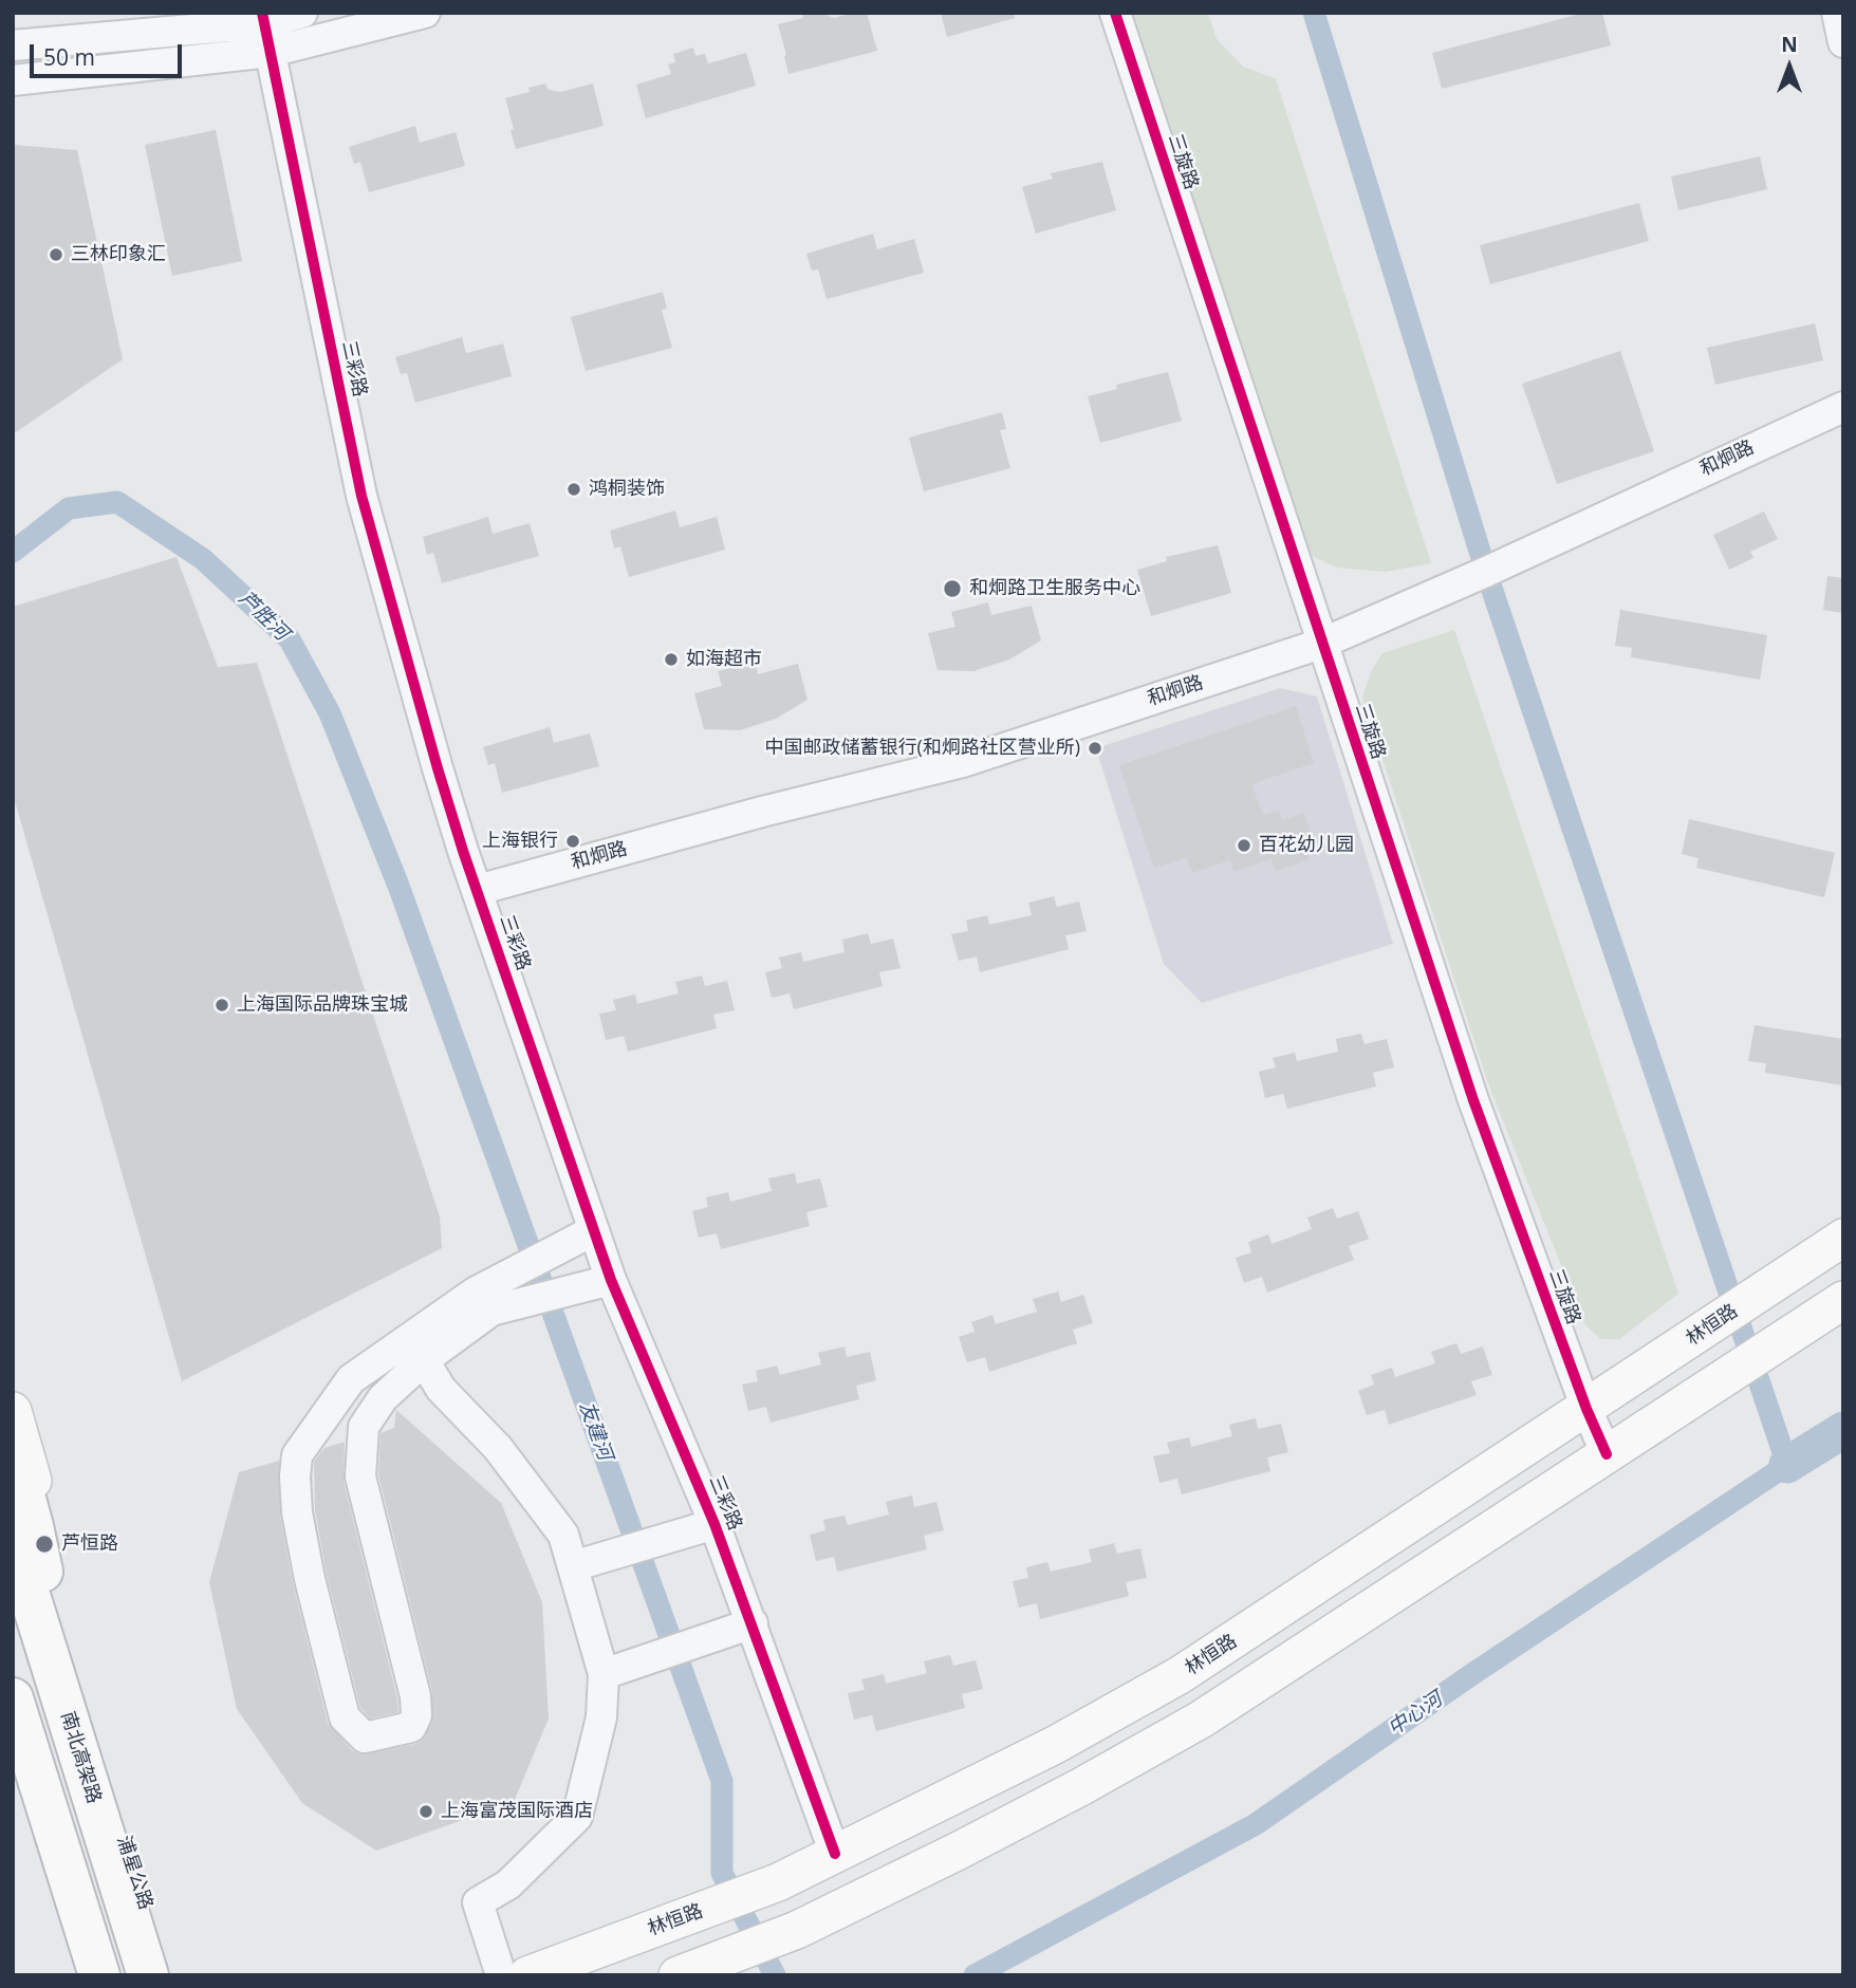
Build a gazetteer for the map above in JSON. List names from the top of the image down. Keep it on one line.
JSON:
{"streets":{"highway":["南北高架路"],"main road":["林恒路","浦星公路"],"street":["三旋路","三彩路","和炯路"]},"crossings":[["三旋路","和炯路"],["三旋路","林恒路"],["三彩路","和炯路"],["三彩路","林恒路"]],"water":["芦胜河","友建河","中心河"],"places":["三林印象汇","鸿桐装饰","和炯路卫生服务中心","如海超市","中国邮政储蓄银行(和炯路社区营业所)","上海银行","百花幼儿园","上海国际品牌珠宝城","芦恒路","上海富茂国际酒店"],"scale_bar":"50 m","north":"top"}
